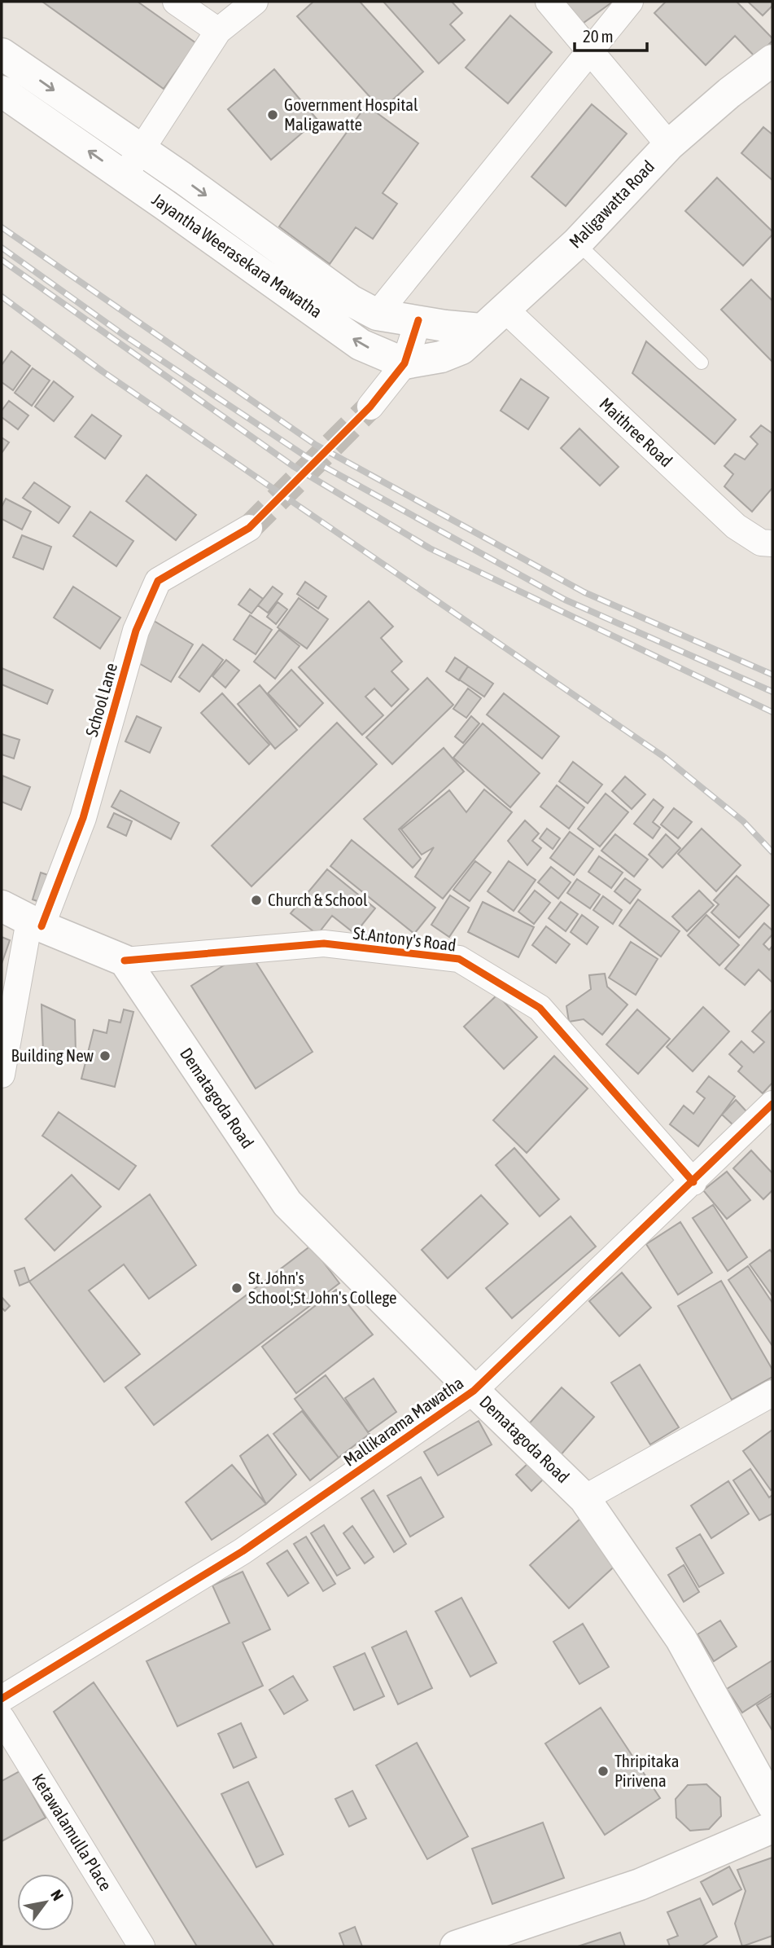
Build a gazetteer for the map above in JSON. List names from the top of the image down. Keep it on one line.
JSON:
{"streets":{"main road":["Maligawatta Road","Jayantha Weerasekara Mawatha","Dematagoda Road"],"street":["Maithree Road","School Lane","St.Antony's Road","Mallikarama Mawatha","Ketawalamulla Place"]},"crossings":[["Maligawatta Road","Maithree Road"],["St.Antony's Road","Dematagoda Road"],["St.Antony's Road","Mallikarama Mawatha"],["Dematagoda Road","Mallikarama Mawatha"]],"places":["Government Hospital Maligawatte","Church & School","Building New","St. John's School;St.John's College","Thripitaka Pirivena"],"scale_bar":"20 m","north":"top right"}
